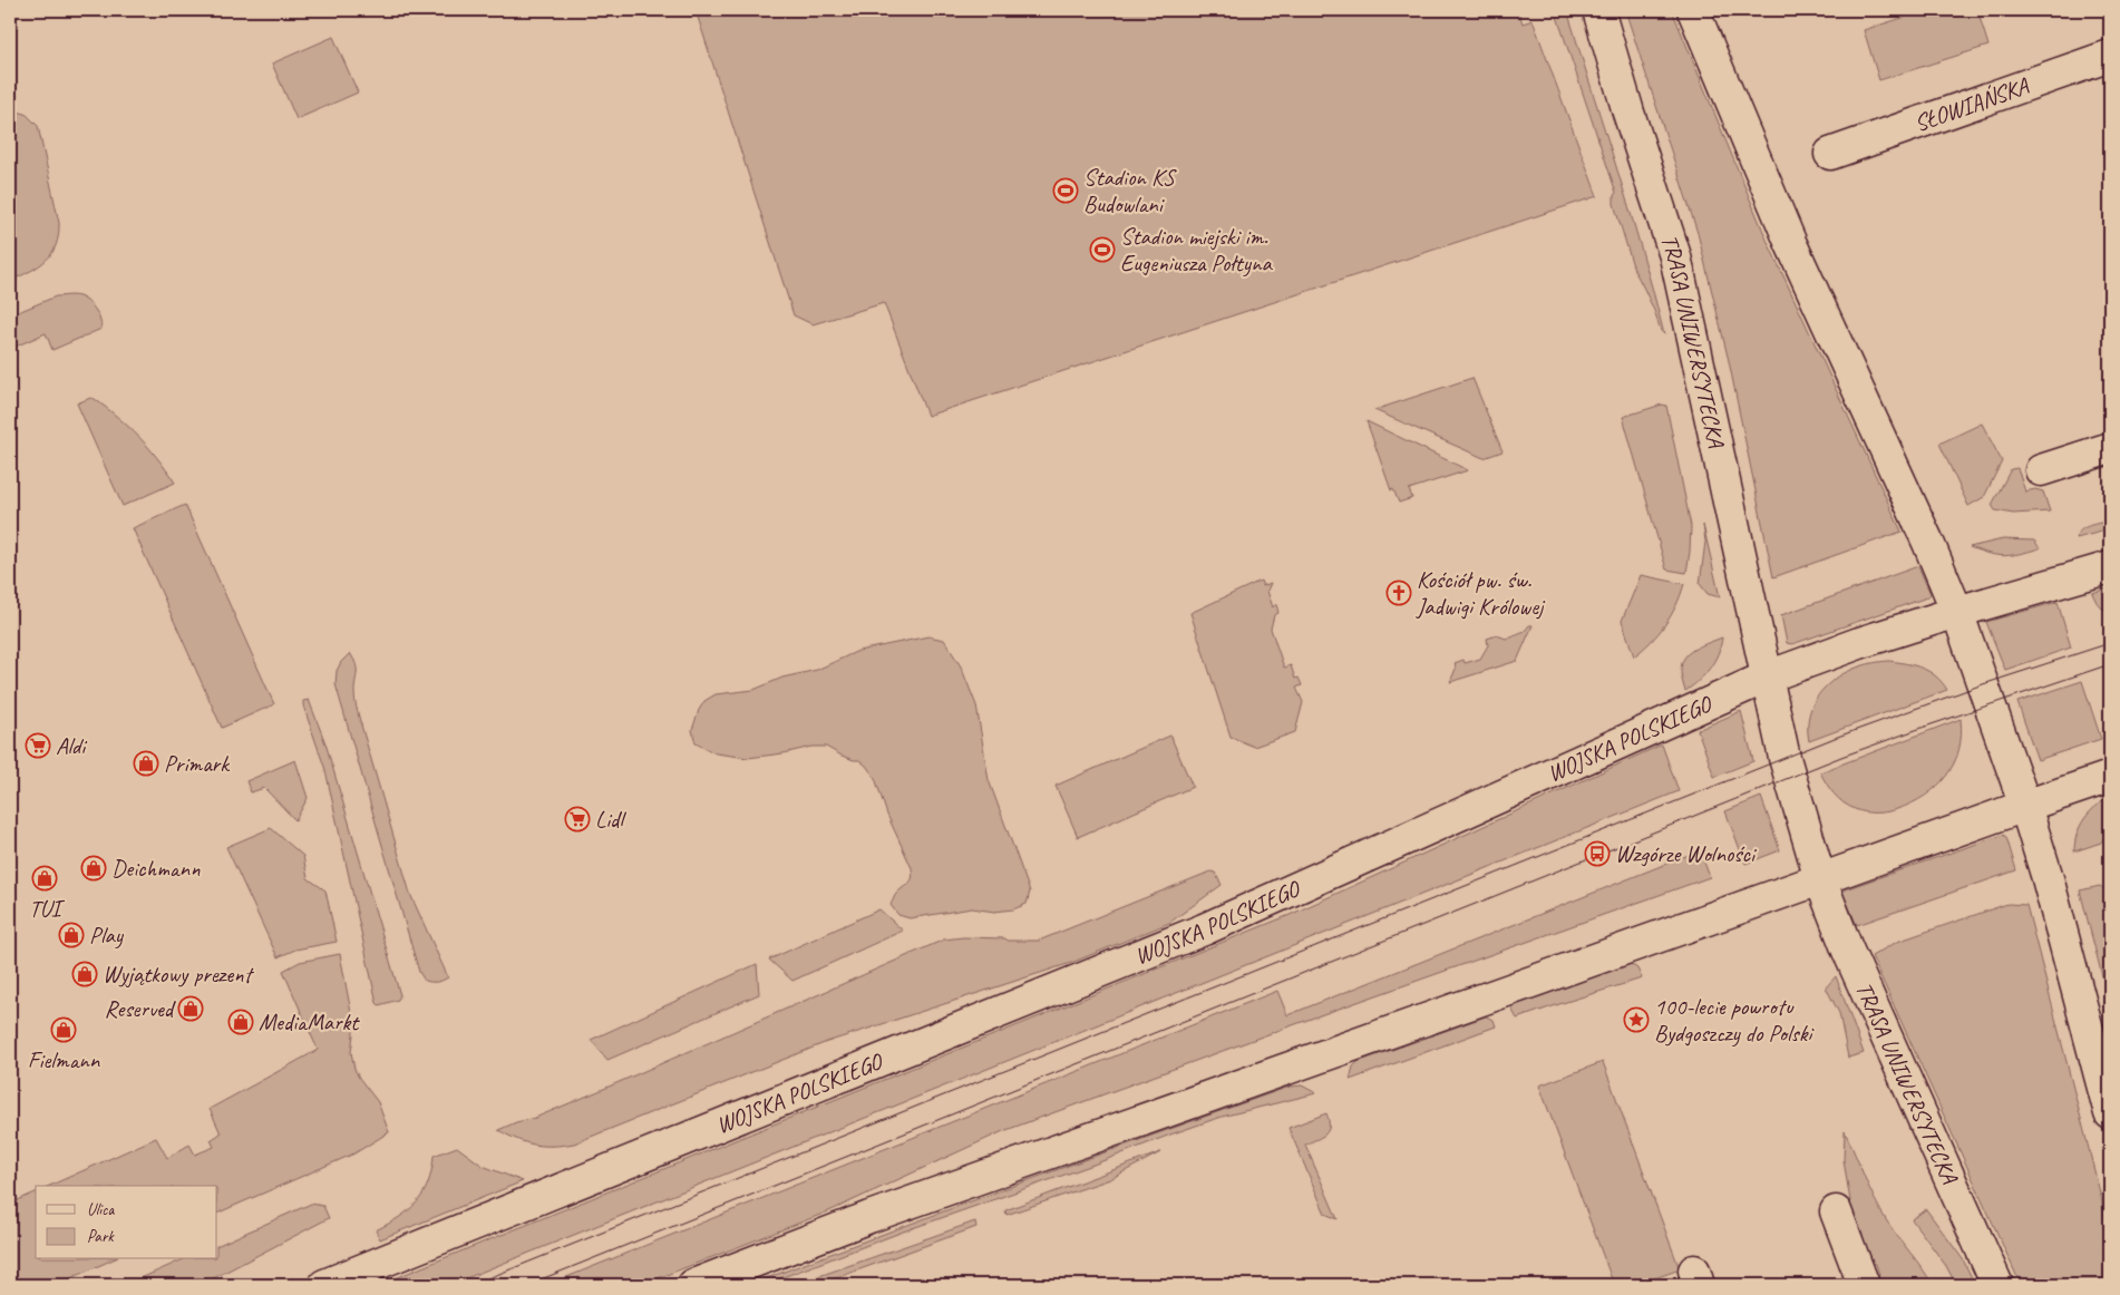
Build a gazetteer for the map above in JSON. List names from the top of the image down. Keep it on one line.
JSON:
{"streets":{"street":["SŁOWIAŃSKA","TRASA UNIWERSYTECKA","WOJSKA POLSKIEGO"]},"crossings":[["TRASA UNIWERSYTECKA","WOJSKA POLSKIEGO"]],"places":{"sports":["Stadion KS Budowlani","Stadion miejski im. Eugeniusza Połtyna"],"church":["Kościół pw. św. Jadwigi Królowej"],"supermarket":["Aldi","Lidl"],"shop":["Primark","Deichmann","TUI","Play","Wyjątkowy prezent","Reserved","MediaMarkt","Fielmann"],"bus stop":["Wzgórze Wolności"],"place":["100-lecie powrotu Bydgoszczy do Polski"]},"legend":["Ulica","Park"]}
